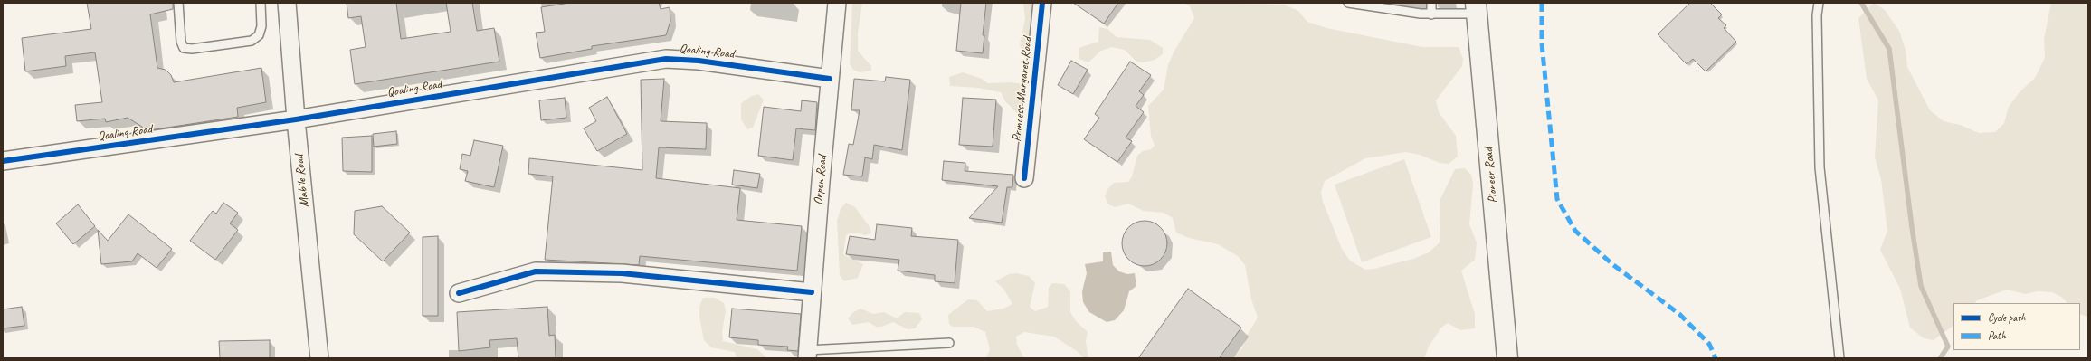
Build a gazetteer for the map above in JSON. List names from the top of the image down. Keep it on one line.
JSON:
{"streets":{"main road":["Pioneer Road"],"street":["Qoaling Road","Princess Margaret Road","Orpen Road","Mabile Road"]},"crossings":[["Qoaling Road","Orpen Road"],["Qoaling Road","Mabile Road"]],"legend":["Cycle path","Path"]}
